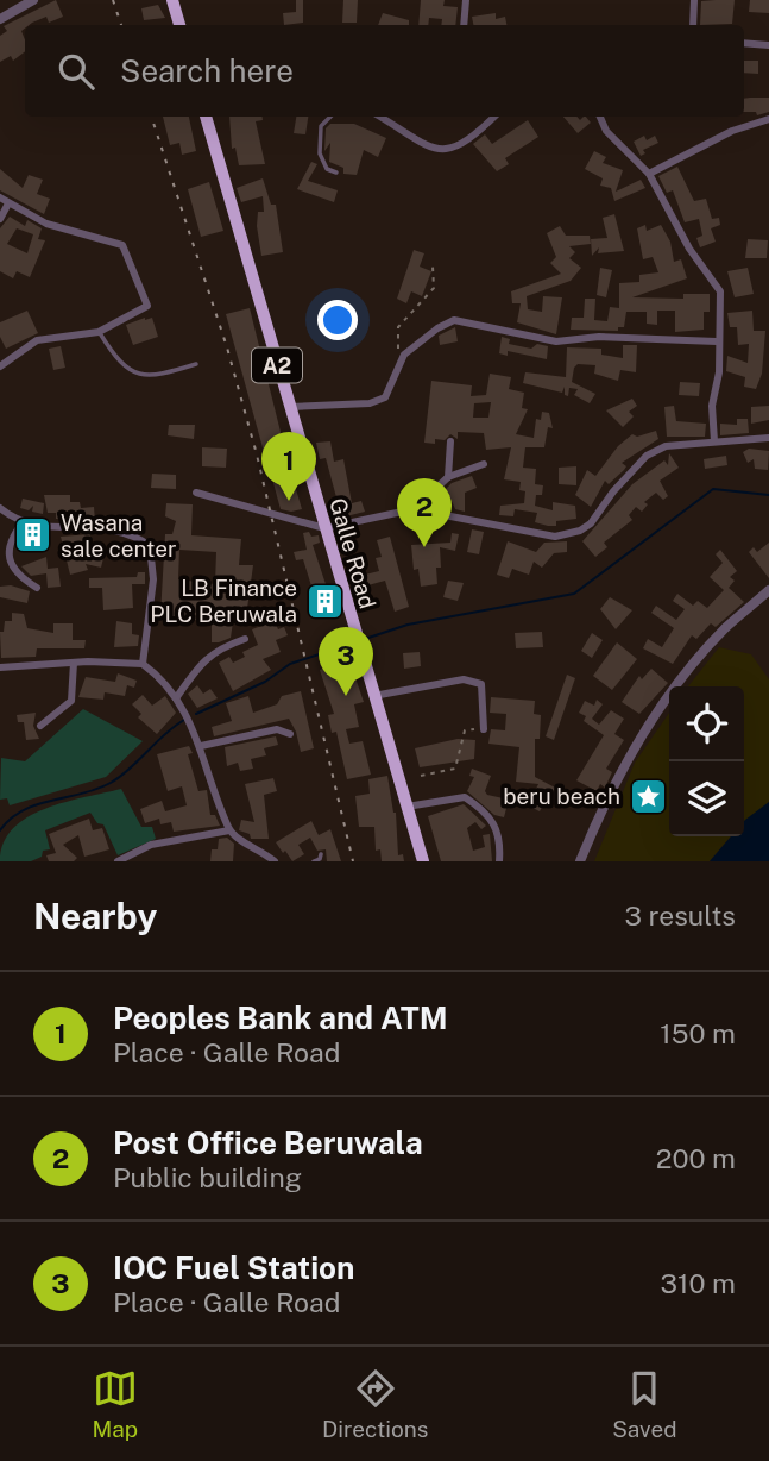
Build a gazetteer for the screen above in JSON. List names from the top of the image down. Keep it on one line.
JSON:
{"streets":{"highway":["A2","Galle Road"]},"places":{"building":["Wasana sale center","LB Finance PLC Beruwala"],"place":["beru beach"]},"page":{"search":"Search here","pins":["1","2","3"],"heading":["Nearby","3 results"],"list":[{"mark":"1","name":"Peoples Bank and ATM","note":"Place · Galle Road","value":"150 m"},{"mark":"2","name":"Post Office Beruwala","note":"Public building","value":"200 m"},{"mark":"3","name":"IOC Fuel Station","note":"Place · Galle Road","value":"310 m"}],"nav":["Map","Directions","Saved"]}}
